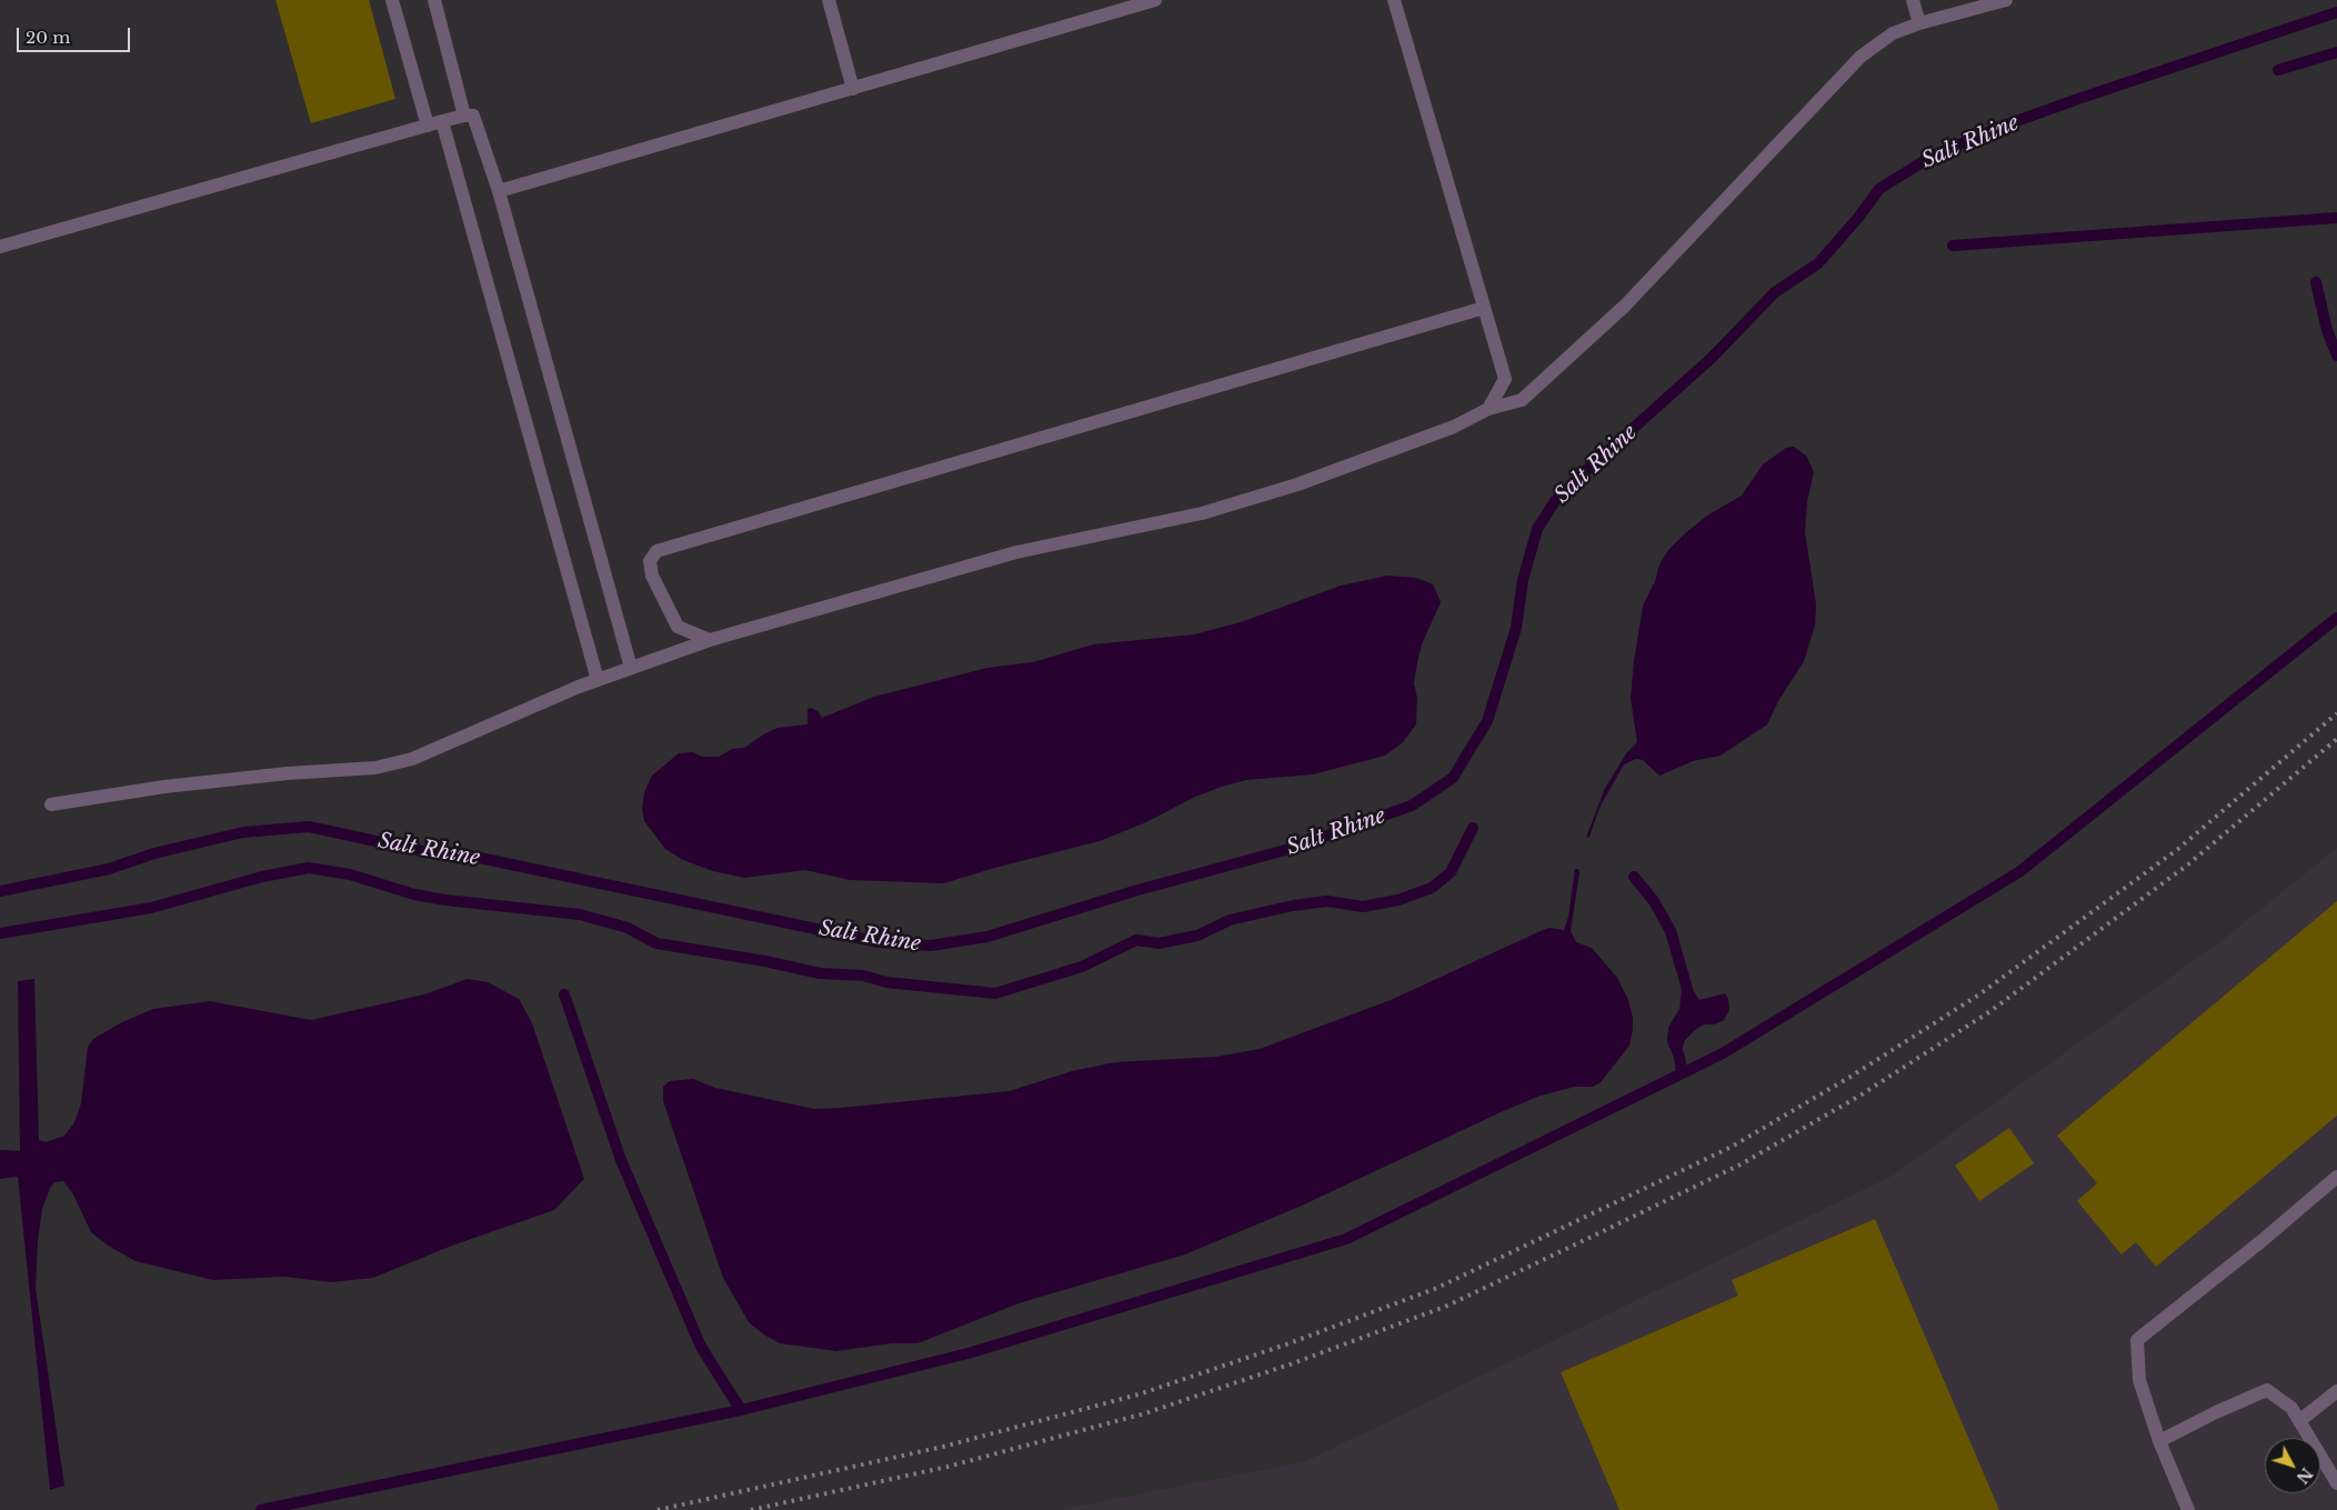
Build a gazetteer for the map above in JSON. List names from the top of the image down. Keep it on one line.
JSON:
{"water":["Salt Rhine"],"scale_bar":"20 m","north":"bottom right"}
